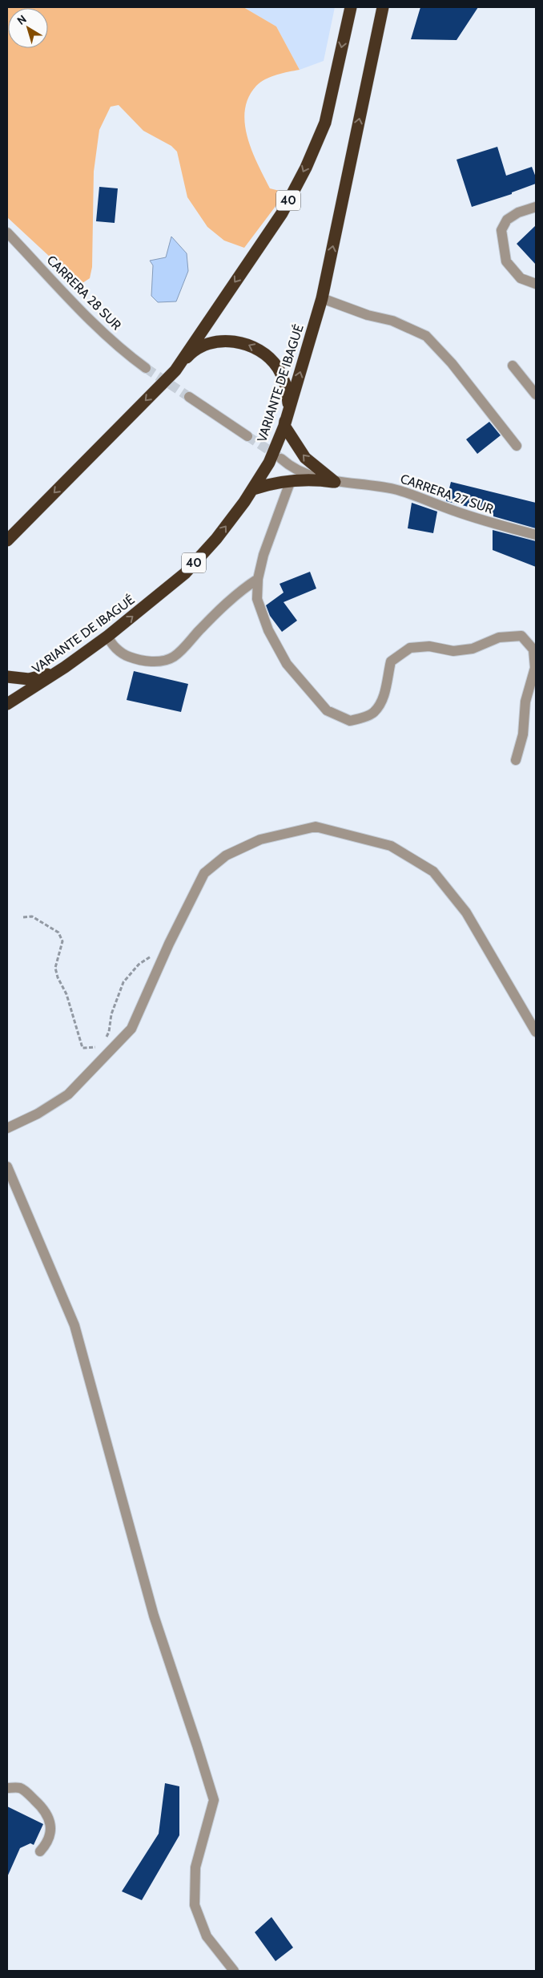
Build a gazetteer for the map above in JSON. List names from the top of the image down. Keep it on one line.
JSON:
{"streets":{"highway":["40","VARIANTE DE IBAGUÉ"],"street":["CARRERA 28 SUR","CARRERA 27 SUR"]},"north":"top left"}
